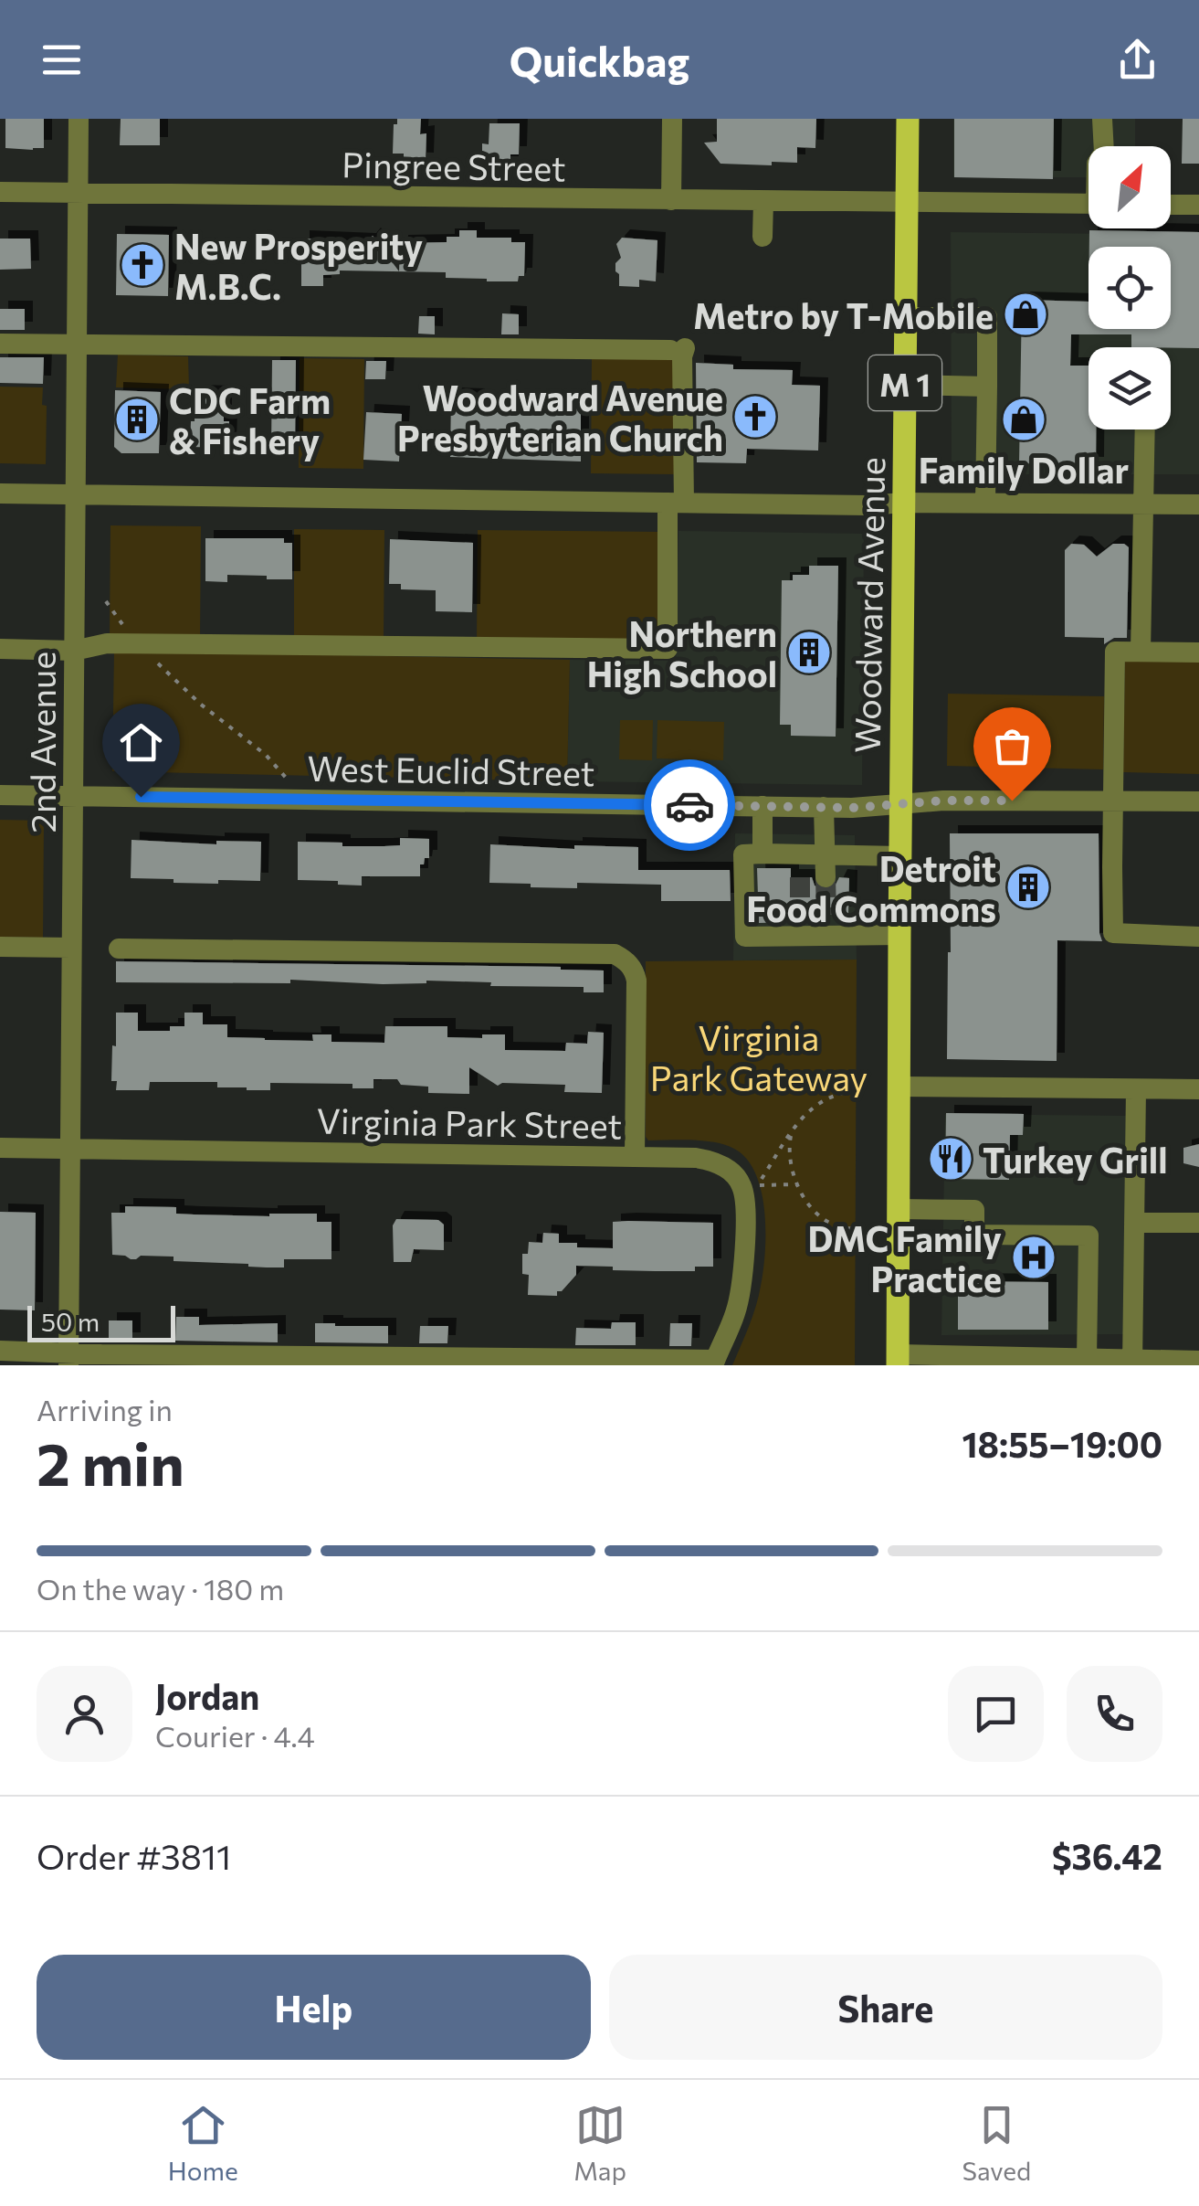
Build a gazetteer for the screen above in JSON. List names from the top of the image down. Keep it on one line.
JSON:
{"streets":{"main road":["M 1","Woodward Avenue"],"street":["Pingree Street","2nd Avenue","West Euclid Street","Virginia Park Street"]},"crossings":[["Pingree Street","Woodward Avenue"],["Pingree Street","2nd Avenue"],["Woodward Avenue","West Euclid Street"],["2nd Avenue","West Euclid Street"],["2nd Avenue","Virginia Park Street"]],"parks":["Virginia Park Gateway"],"places":{"church":["New Prosperity M.B.C.","Woodward Avenue Presbyterian Church"],"shop":["Metro by T-Mobile","Family Dollar"],"building":["CDC Farm & Fishery","Northern High School","Detroit Food Commons"],"restaurant":["Turkey Grill"],"hospital":["DMC Family Practice"]},"scale_bar":"50 m","north":"top right","page":{"header":"Quickbag","scale":"50 m","heading":["2 min","Arriving in","18:55–19:00"],"panel":["Jordan","Courier · 4.4","Order #3811","$36.42"],"bar":"On the way · 180 m","buttons":["Help","Share"],"tabs":["Home","Map","Saved"]}}
